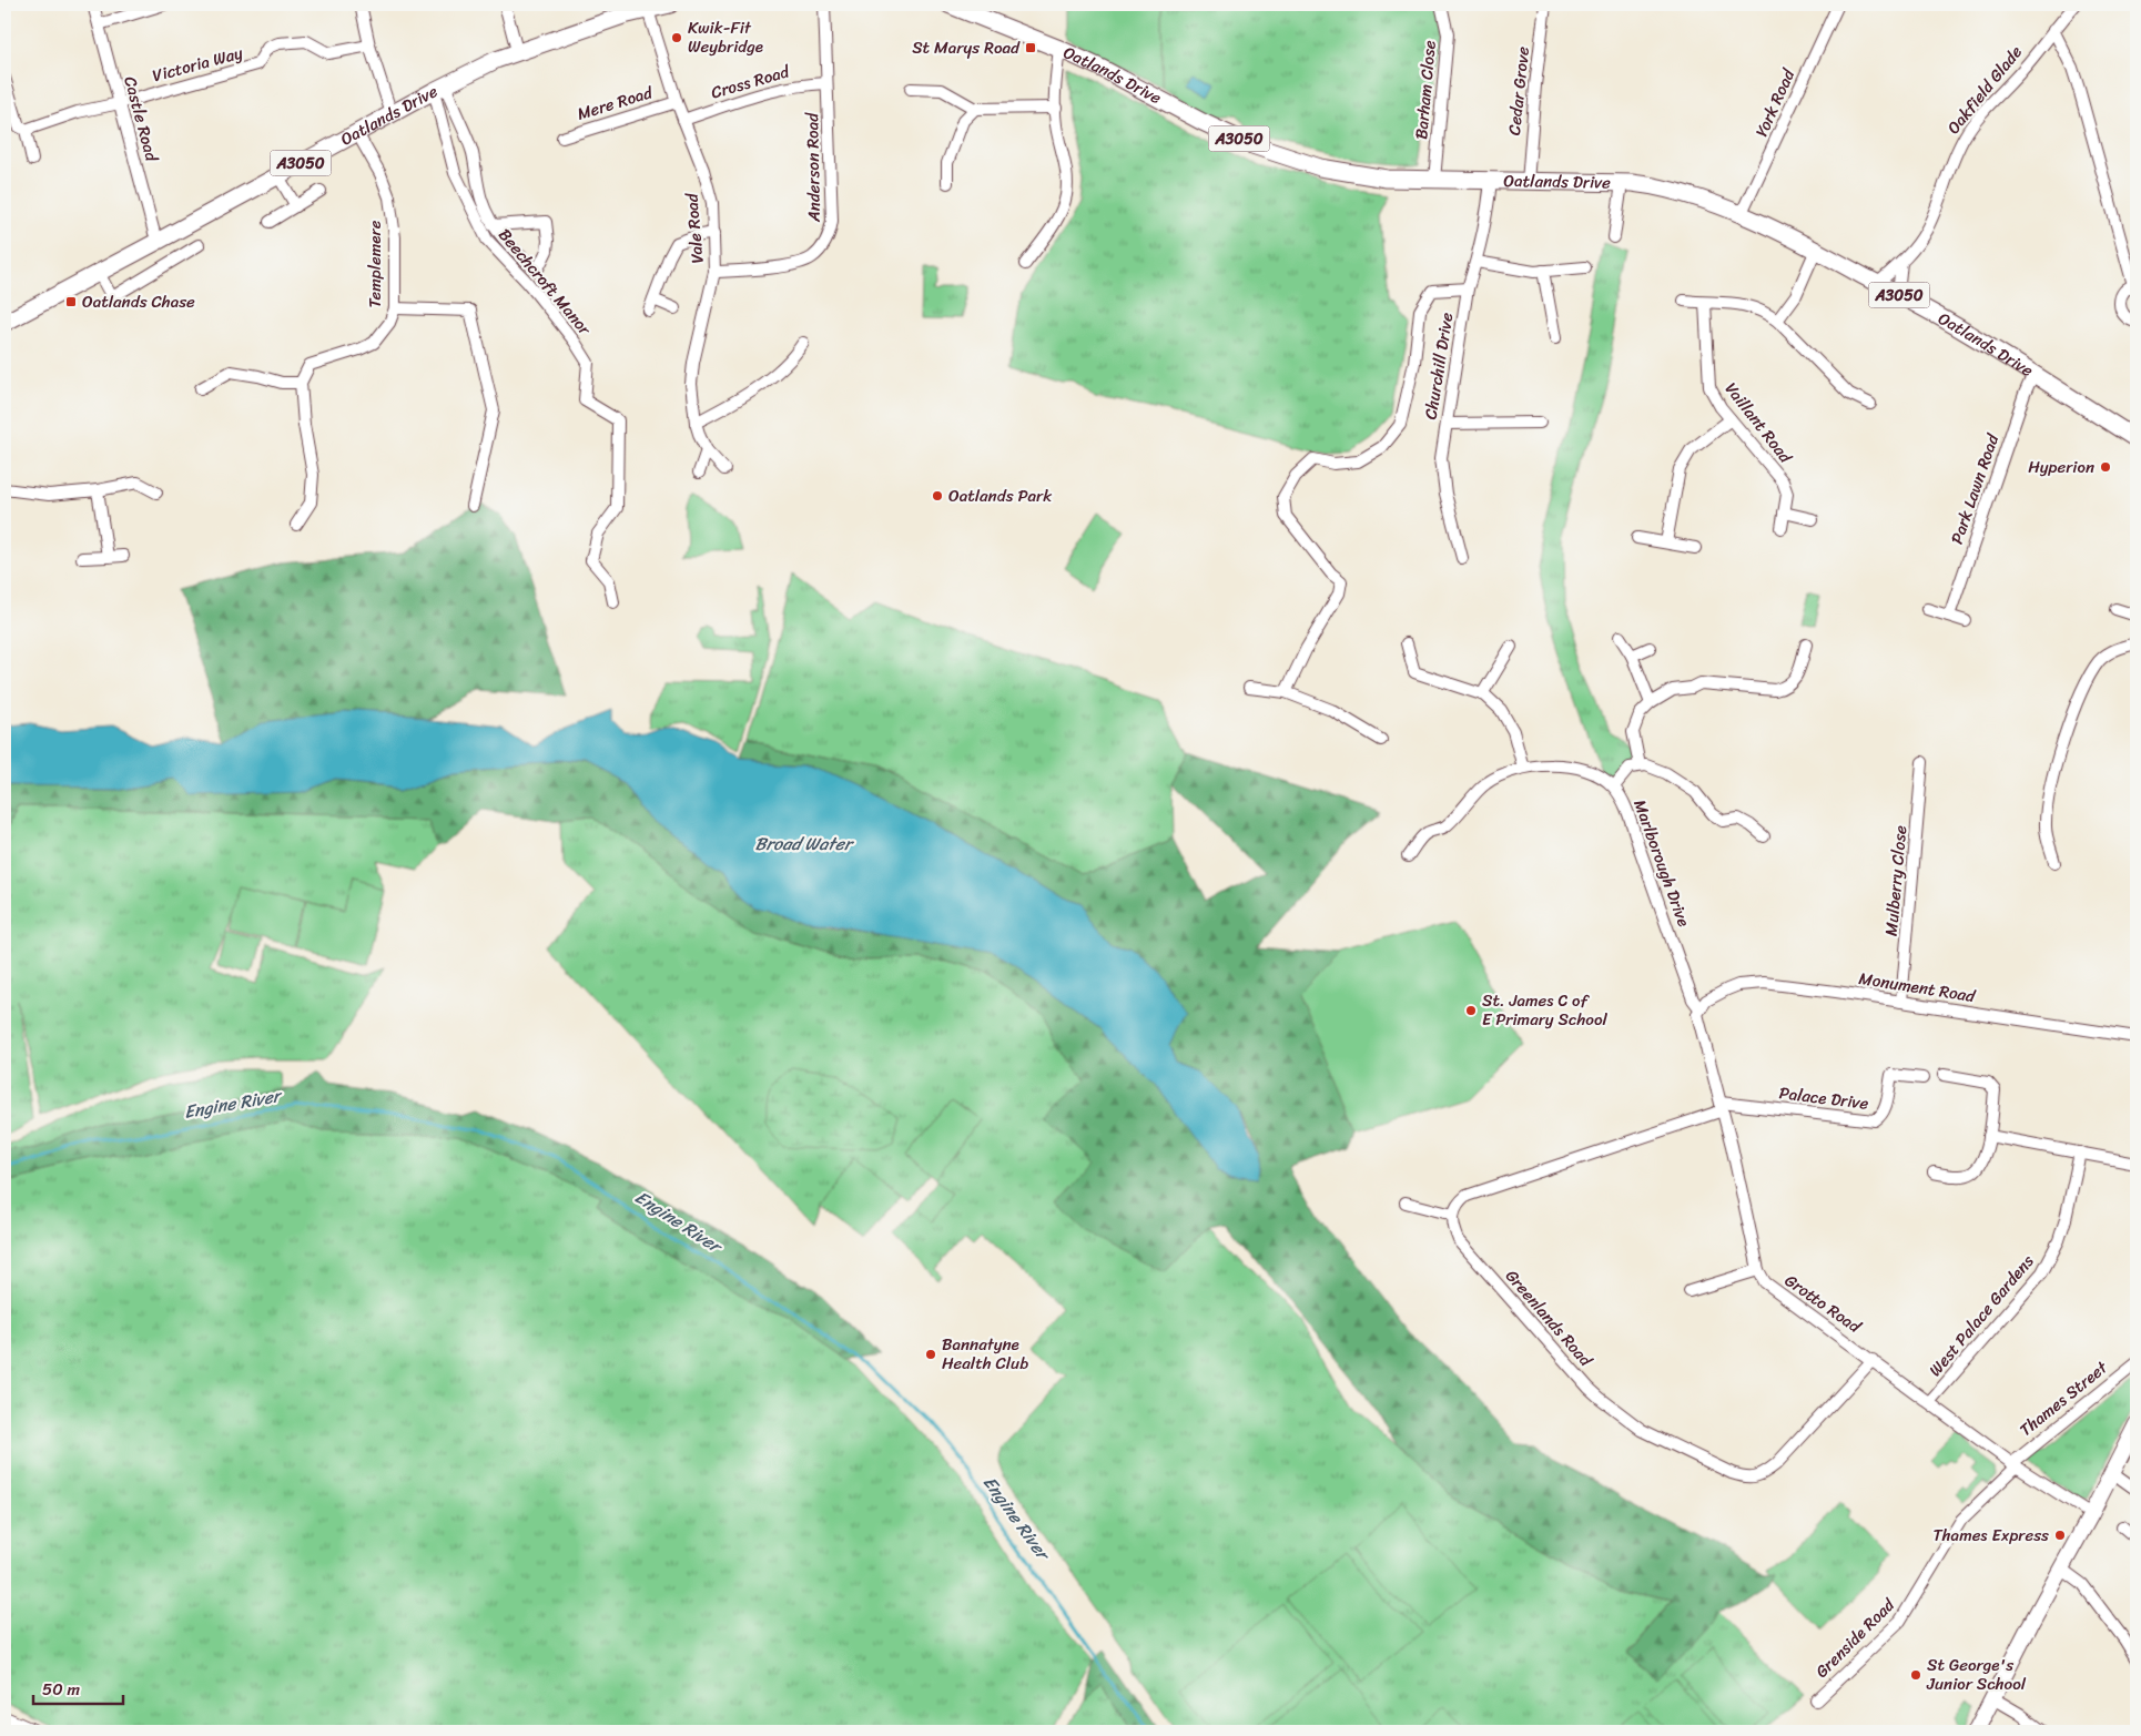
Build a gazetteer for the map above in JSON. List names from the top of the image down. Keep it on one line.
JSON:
{"streets":{"main road":["Oatlands Drive","A3050"],"street":["Victoria Way","Cross Road","Barham Close","Oakfield Glade","Cedar Grove","Mere Road","York Road","Castle Road","Anderson Road","Vale Road","Templemere","Beechcroft Manor","Churchill Drive","Vaillant Road","Park Lawn Road","Marlborough Drive","Mulberry Close","Monument Road","Palace Drive","Grotto Road","West Palace Gardens","Greenlands Road","Thames Street","Grenside Road"]},"crossings":[["Victoria Way","Castle Road"],["Oatlands Drive","Barham Close"],["Oatlands Drive","Oakfield Glade"],["Oatlands Drive","Cedar Grove"],["Oatlands Drive","York Road"],["Oatlands Drive","Castle Road"],["Oatlands Drive","Vale Road"],["Oatlands Drive","Templemere"],["Oatlands Drive","Beechcroft Manor"],["Oatlands Drive","Churchill Drive"],["Oatlands Drive","Park Lawn Road"],["Cross Road","Anderson Road"],["Cross Road","Vale Road"],["Mere Road","Vale Road"],["Anderson Road","Vale Road"],["Marlborough Drive","Monument Road"],["Marlborough Drive","Grotto Road"],["Mulberry Close","Monument Road"],["Monument Road","Grotto Road"],["Palace Drive","Grotto Road"],["Grotto Road","West Palace Gardens"],["Grotto Road","Greenlands Road"],["Grotto Road","Thames Street"],["Grotto Road","Grenside Road"],["Thames Street","Grenside Road"]],"water":["Broad Water","Engine River"],"places":{"other":["Kwik-Fit Weybridge","Hyperion","Oatlands Park","St. James C of E Primary School","Bannatyne Health Club","Thames Express","St George's Junior School"],"transit":["St Marys Road","Oatlands Chase"]},"scale_bar":"50 m"}
